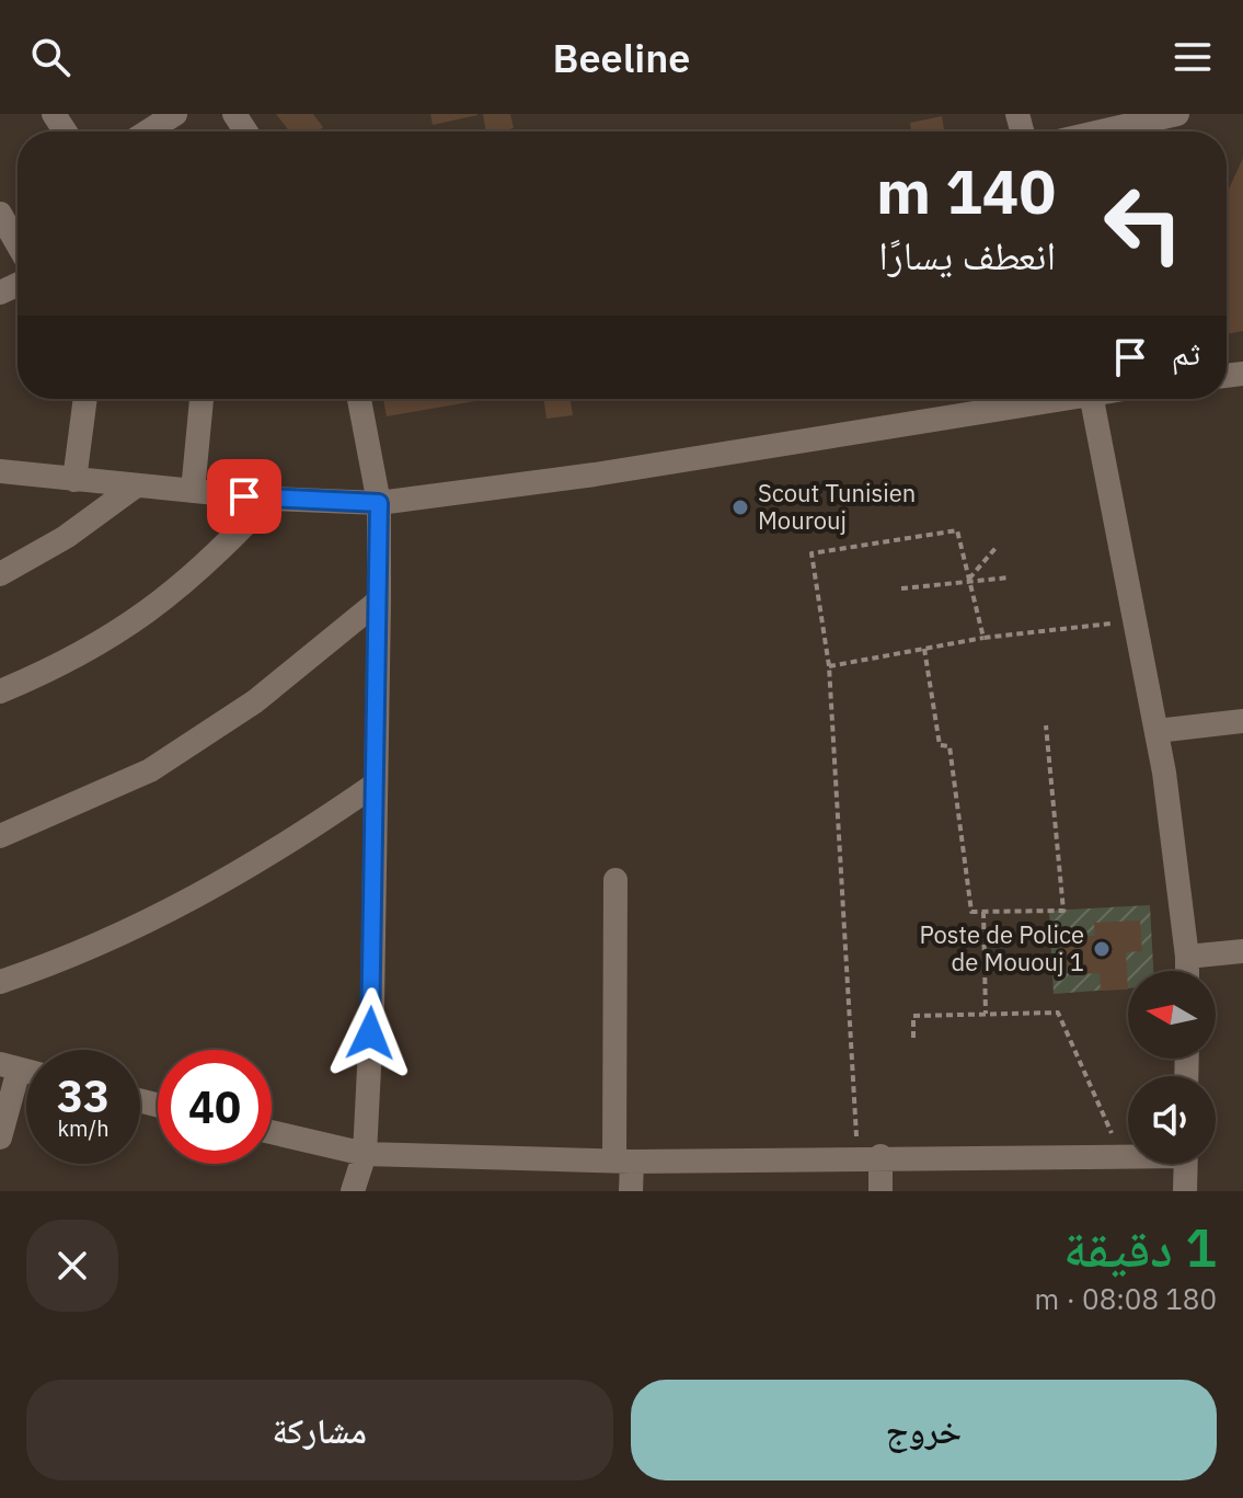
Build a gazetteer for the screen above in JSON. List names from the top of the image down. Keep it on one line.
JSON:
{"places":["Scout Tunisien Mourouj","Poste de Police de Mououj 1"],"north":"left","page":{"header":"Beeline","turn":["140 m","انعطف يسارًا"],"then":"ثم","speed":"33 km/h","limit":"40","heading":["1 دقيقة","180 m · 08:08"],"buttons":["خروج","مشاركة"]}}
